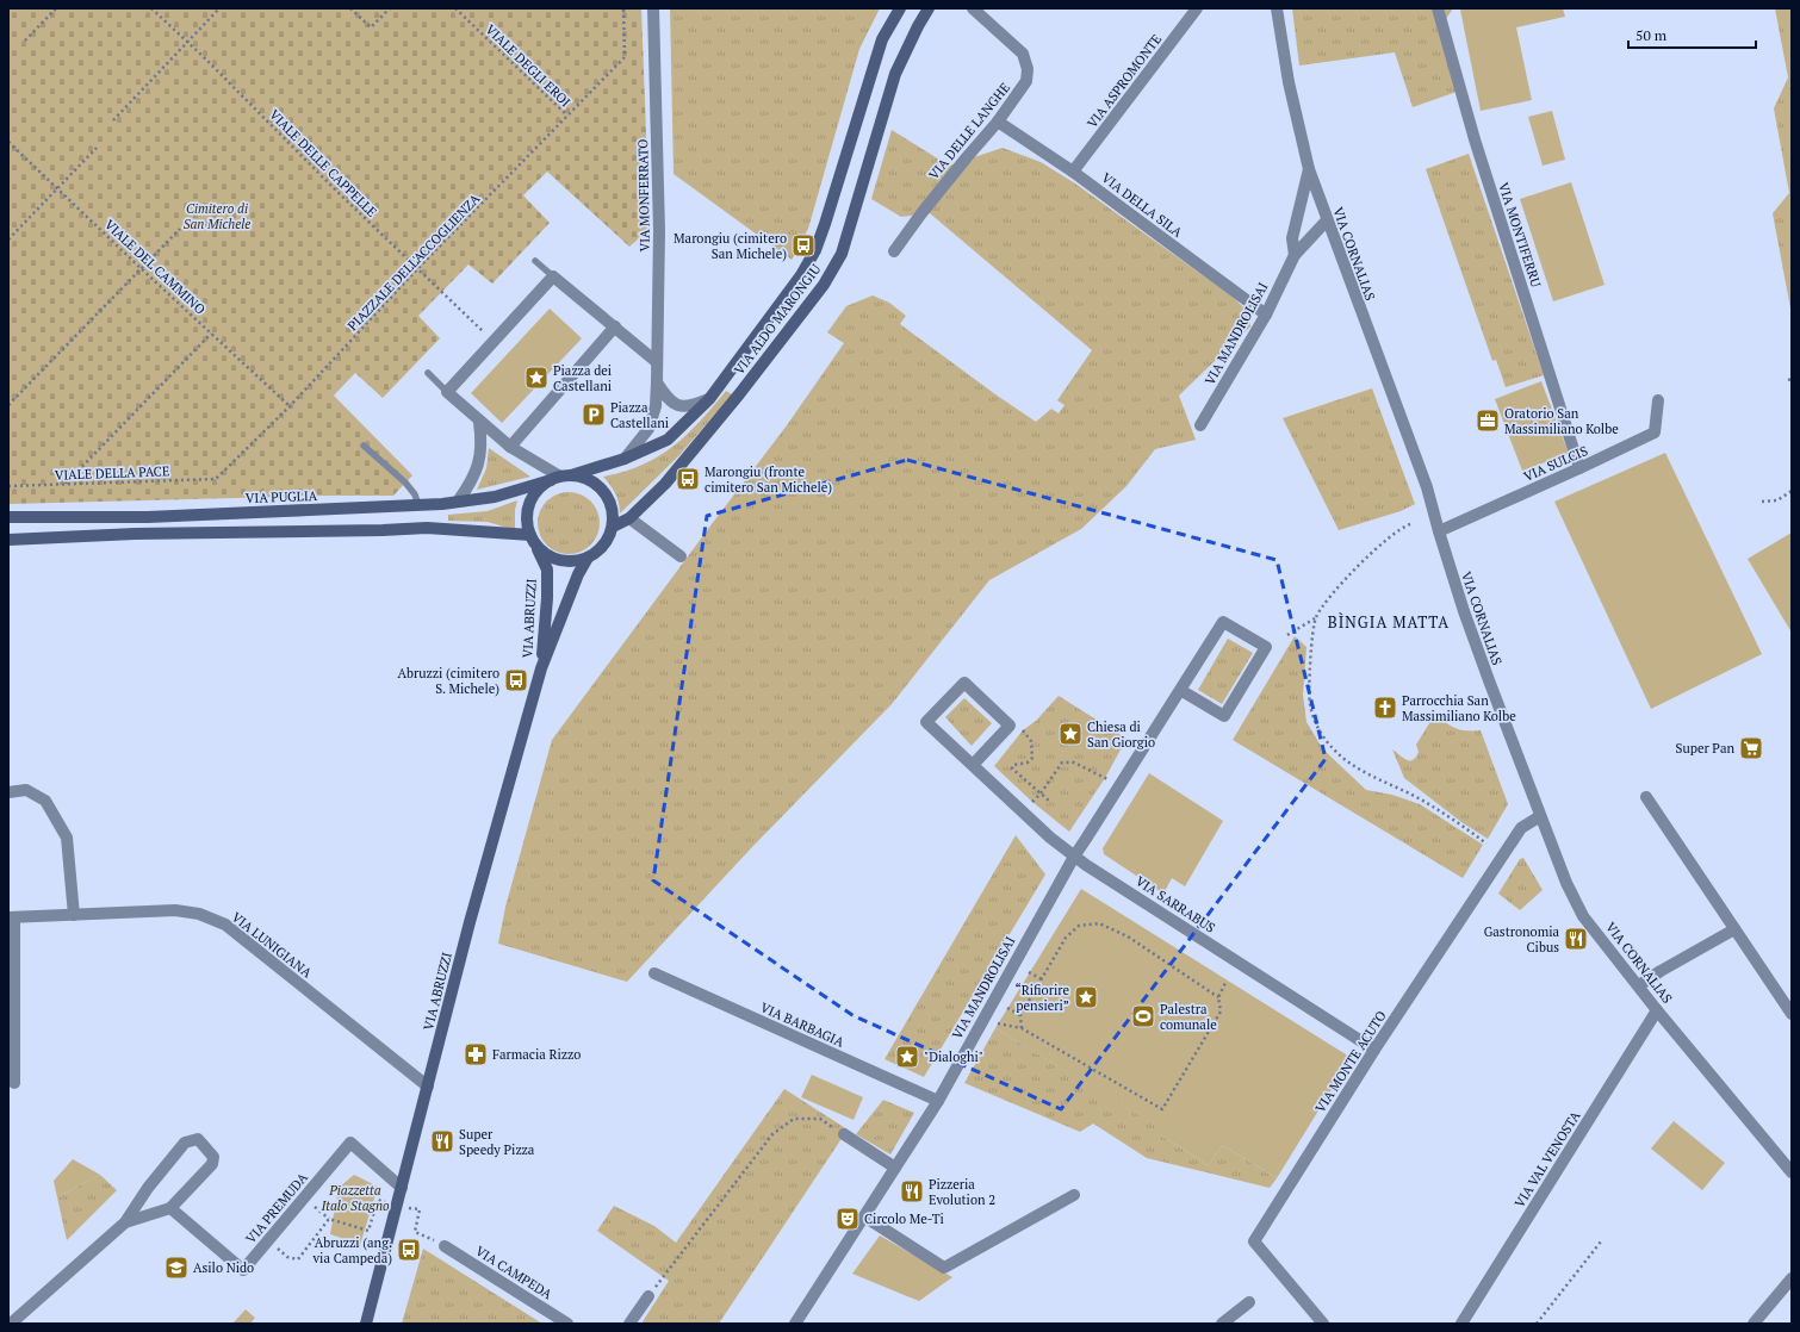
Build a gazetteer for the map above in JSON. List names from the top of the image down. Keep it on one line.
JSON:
{"streets":{"street":["VIA ASPROMONTE","VIA DELLE LANGHE","VIA MONFERRATO","VIA DELLA SILA","VIA MONTIFERRU","VIA CORNALIAS","VIA ALDO MARONGIU","VIA MANDROLISAI","VIA SULCIS","VIA PUGLIA","VIA ABRUZZI","VIA SARRABUS","VIA LUNIGIANA","VIA BARBAGIA","VIA MONTE ACUTO","VIA VAL VENOSTA","VIA PREMUDA","VIA CAMPEDA"],"path":["VIALE DEGLI EROI","VIALE DELLE CAPPELLE","PIAZZALE DELL'ACCOGLIENZA","VIALE DEL CAMMINO","VIALE DELLA PACE"]},"crossings":[["VIALE DEGLI EROI","PIAZZALE DELL'ACCOGLIENZA"],["VIA ASPROMONTE","VIA DELLA SILA"],["VIA DELLE LANGHE","VIA DELLA SILA"],["VIALE DELLE CAPPELLE","PIAZZALE DELL'ACCOGLIENZA"],["VIA MONFERRATO","VIA ALDO MARONGIU"],["VIA DELLA SILA","VIA MANDROLISAI"],["VIA MONTIFERRU","VIA SULCIS"],["VIA CORNALIAS","VIA MANDROLISAI"],["VIA CORNALIAS","VIA SULCIS"],["VIA CORNALIAS","VIA MONTE ACUTO"],["VIA CORNALIAS","VIA VAL VENOSTA"],["PIAZZALE DELL'ACCOGLIENZA","VIALE DEL CAMMINO"],["PIAZZALE DELL'ACCOGLIENZA","VIALE DELLA PACE"],["VIA ALDO MARONGIU","VIA PUGLIA"],["VIA ALDO MARONGIU","VIA ABRUZZI"],["VIA MANDROLISAI","VIA SARRABUS"],["VIA MANDROLISAI","VIA BARBAGIA"],["VIA PUGLIA","VIA ABRUZZI"],["VIA ABRUZZI","VIA LUNIGIANA"],["VIA ABRUZZI","VIA PREMUDA"],["VIA SARRABUS","VIA MONTE ACUTO"]],"districts":["BÌNGIA MATTA"],"parks":["Cimitero di San Michele","Piazzetta Italo Stagno"],"places":{"bus stop":["Marongiu (cimitero San Michele)","Marongiu (fronte cimitero San Michele)","Abruzzi (cimitero S. Michele)","Abruzzi (ang. via Campeda)"],"place":["Piazza dei Castellani","Chiesa di San Giorgio","“Rifiorire pensieri”","\"Dialoghi\""],"parking":["Piazza Castellani"],"office":["Oratorio San Massimiliano Kolbe"],"church":["Parrocchia San Massimiliano Kolbe"],"supermarket":["Super Pan"],"restaurant":["Gastronomia Cibus","Super Speedy Pizza","Pizzeria Evolution 2"],"sports":["Palestra comunale"],"pharmacy":["Farmacia Rizzo"],"theatre":["Circolo Me-Ti"],"school or university":["Asilo Nido"]},"scale_bar":"50 m"}
